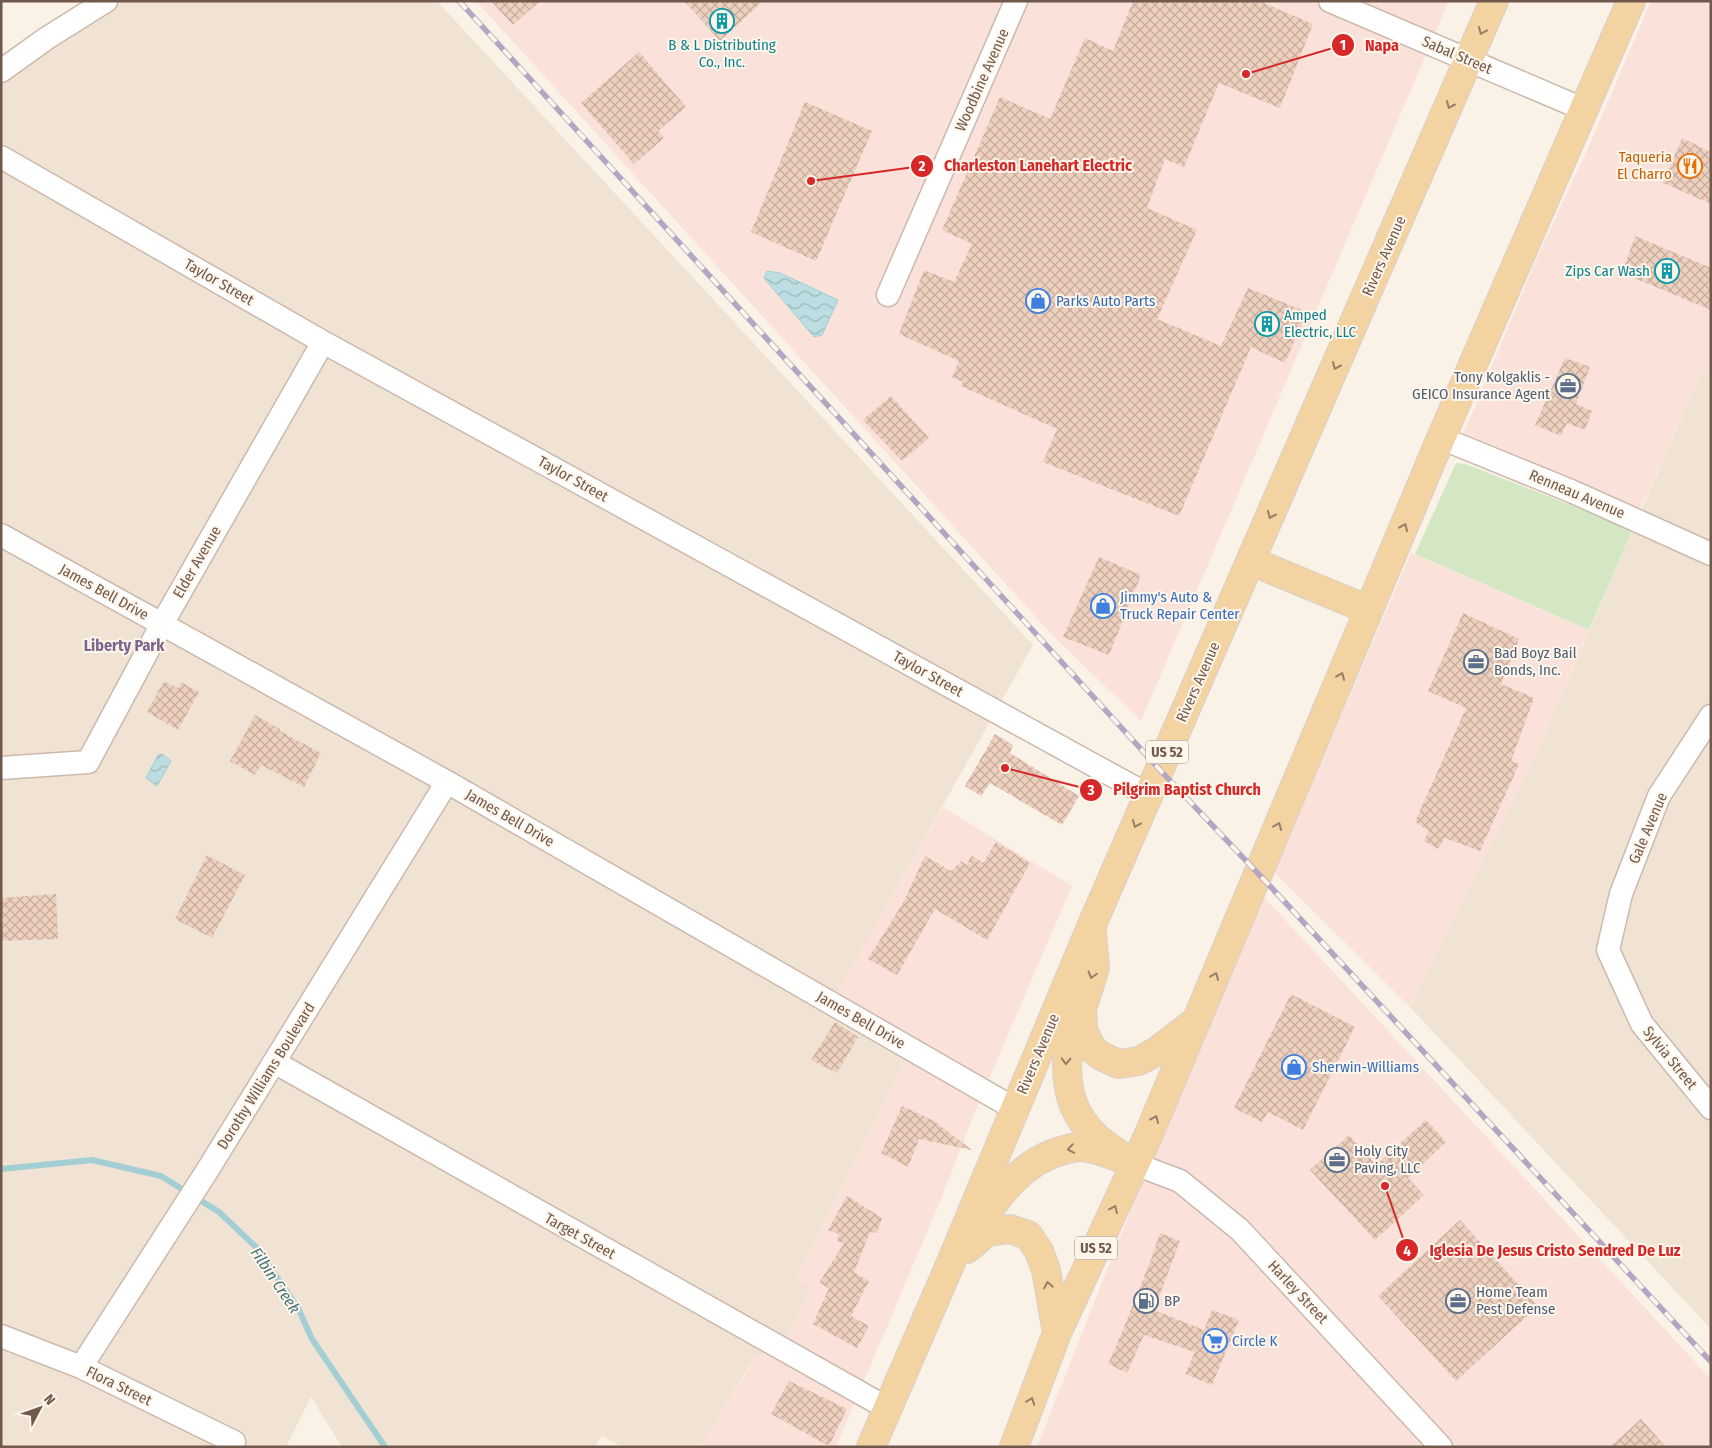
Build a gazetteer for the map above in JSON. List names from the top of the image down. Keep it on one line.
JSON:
{"streets":{"main road":["Rivers Avenue","US 52"],"street":["Sabal Street","Woodbine Avenue","Taylor Street","Renneau Avenue","Elder Avenue","James Bell Drive","Gale Avenue","Sylvia Street","Dorothy Williams Boulevard","Target Street","Harley Street","Flora Street"]},"crossings":[["Sabal Street","Rivers Avenue"],["Sabal Street","US 52"],["Rivers Avenue","Taylor Street"],["Rivers Avenue","James Bell Drive"],["Rivers Avenue","Target Street"],["Taylor Street","Elder Avenue"],["Renneau Avenue","US 52"],["Elder Avenue","James Bell Drive"],["James Bell Drive","Dorothy Williams Boulevard"],["US 52","Harley Street"],["Gale Avenue","Sylvia Street"],["Dorothy Williams Boulevard","Target Street"],["Dorothy Williams Boulevard","Flora Street"]],"districts":["Liberty Park"],"water":["Filbin Creek"],"places":{"building":["B & L Distributing Co., Inc.","Zips Car Wash","Amped Electric, LLC"],"other":["Napa","Charleston Lanehart Electric","Pilgrim Baptist Church","Iglesia De Jesus Cristo Sendred De Luz"],"restaurant":["Taqueria El Charro"],"shop":["Parks Auto Parts","Jimmy's Auto & Truck Repair Center","Sherwin-Williams"],"office":["Tony Kolgaklis - GEICO Insurance Agent","Bad Boyz Bail Bonds, Inc.","Holy City Paving, LLC","Home Team Pest Defense"],"fuel station":["BP"],"supermarket":["Circle K"]},"north":"top right"}
